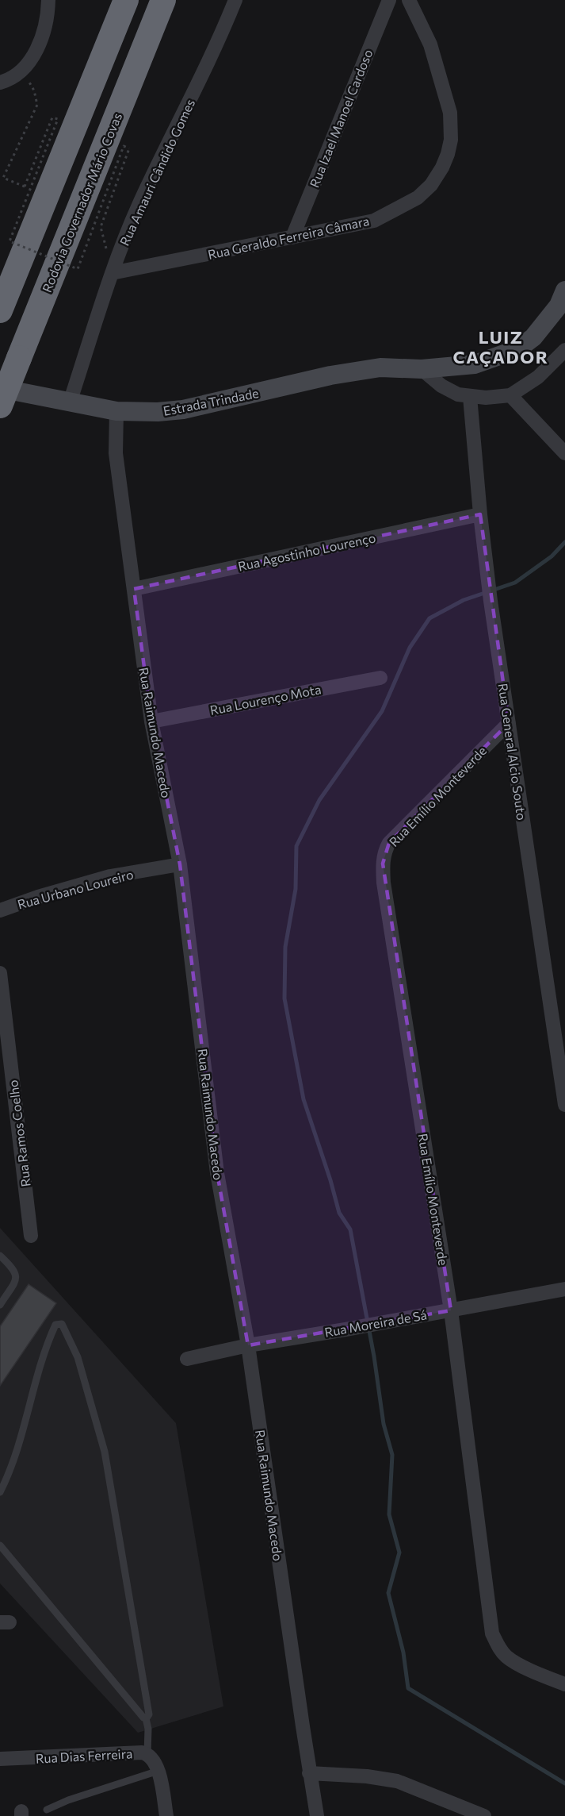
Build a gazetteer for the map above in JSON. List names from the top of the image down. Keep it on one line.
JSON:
{"streets":{"highway":["Rodovia Governador Mário Covas"],"street":["Rua Izael Manoel Cardoso","Rua Amauri Cândido Gomes","Rua Geraldo Ferreira Câmara","Estrada Trindade","Rua Agostinho Lourenço","Rua Lourenço Mota","Rua Raimundo Macedo","Rua General Alcio Souto","Rua Emílio Monteverde","Rua Urbano Loureiro","Rua Ramos Coelho","Rua Moreira de Sá","Rua Dias Ferreira"]},"crossings":[["Rua Izael Manoel Cardoso","Rua Geraldo Ferreira Câmara"],["Rua Amauri Cândido Gomes","Rua Geraldo Ferreira Câmara"],["Rua Amauri Cândido Gomes","Estrada Trindade"],["Estrada Trindade","Rua Raimundo Macedo"],["Rua Agostinho Lourenço","Rua Raimundo Macedo"],["Rua Agostinho Lourenço","Rua General Alcio Souto"],["Rua Lourenço Mota","Rua Raimundo Macedo"],["Rua Raimundo Macedo","Rua Urbano Loureiro"],["Rua Raimundo Macedo","Rua Moreira de Sá"],["Rua General Alcio Souto","Rua Emílio Monteverde"],["Rua Emílio Monteverde","Rua Moreira de Sá"]],"districts":["LUIZ CAÇADOR"]}
